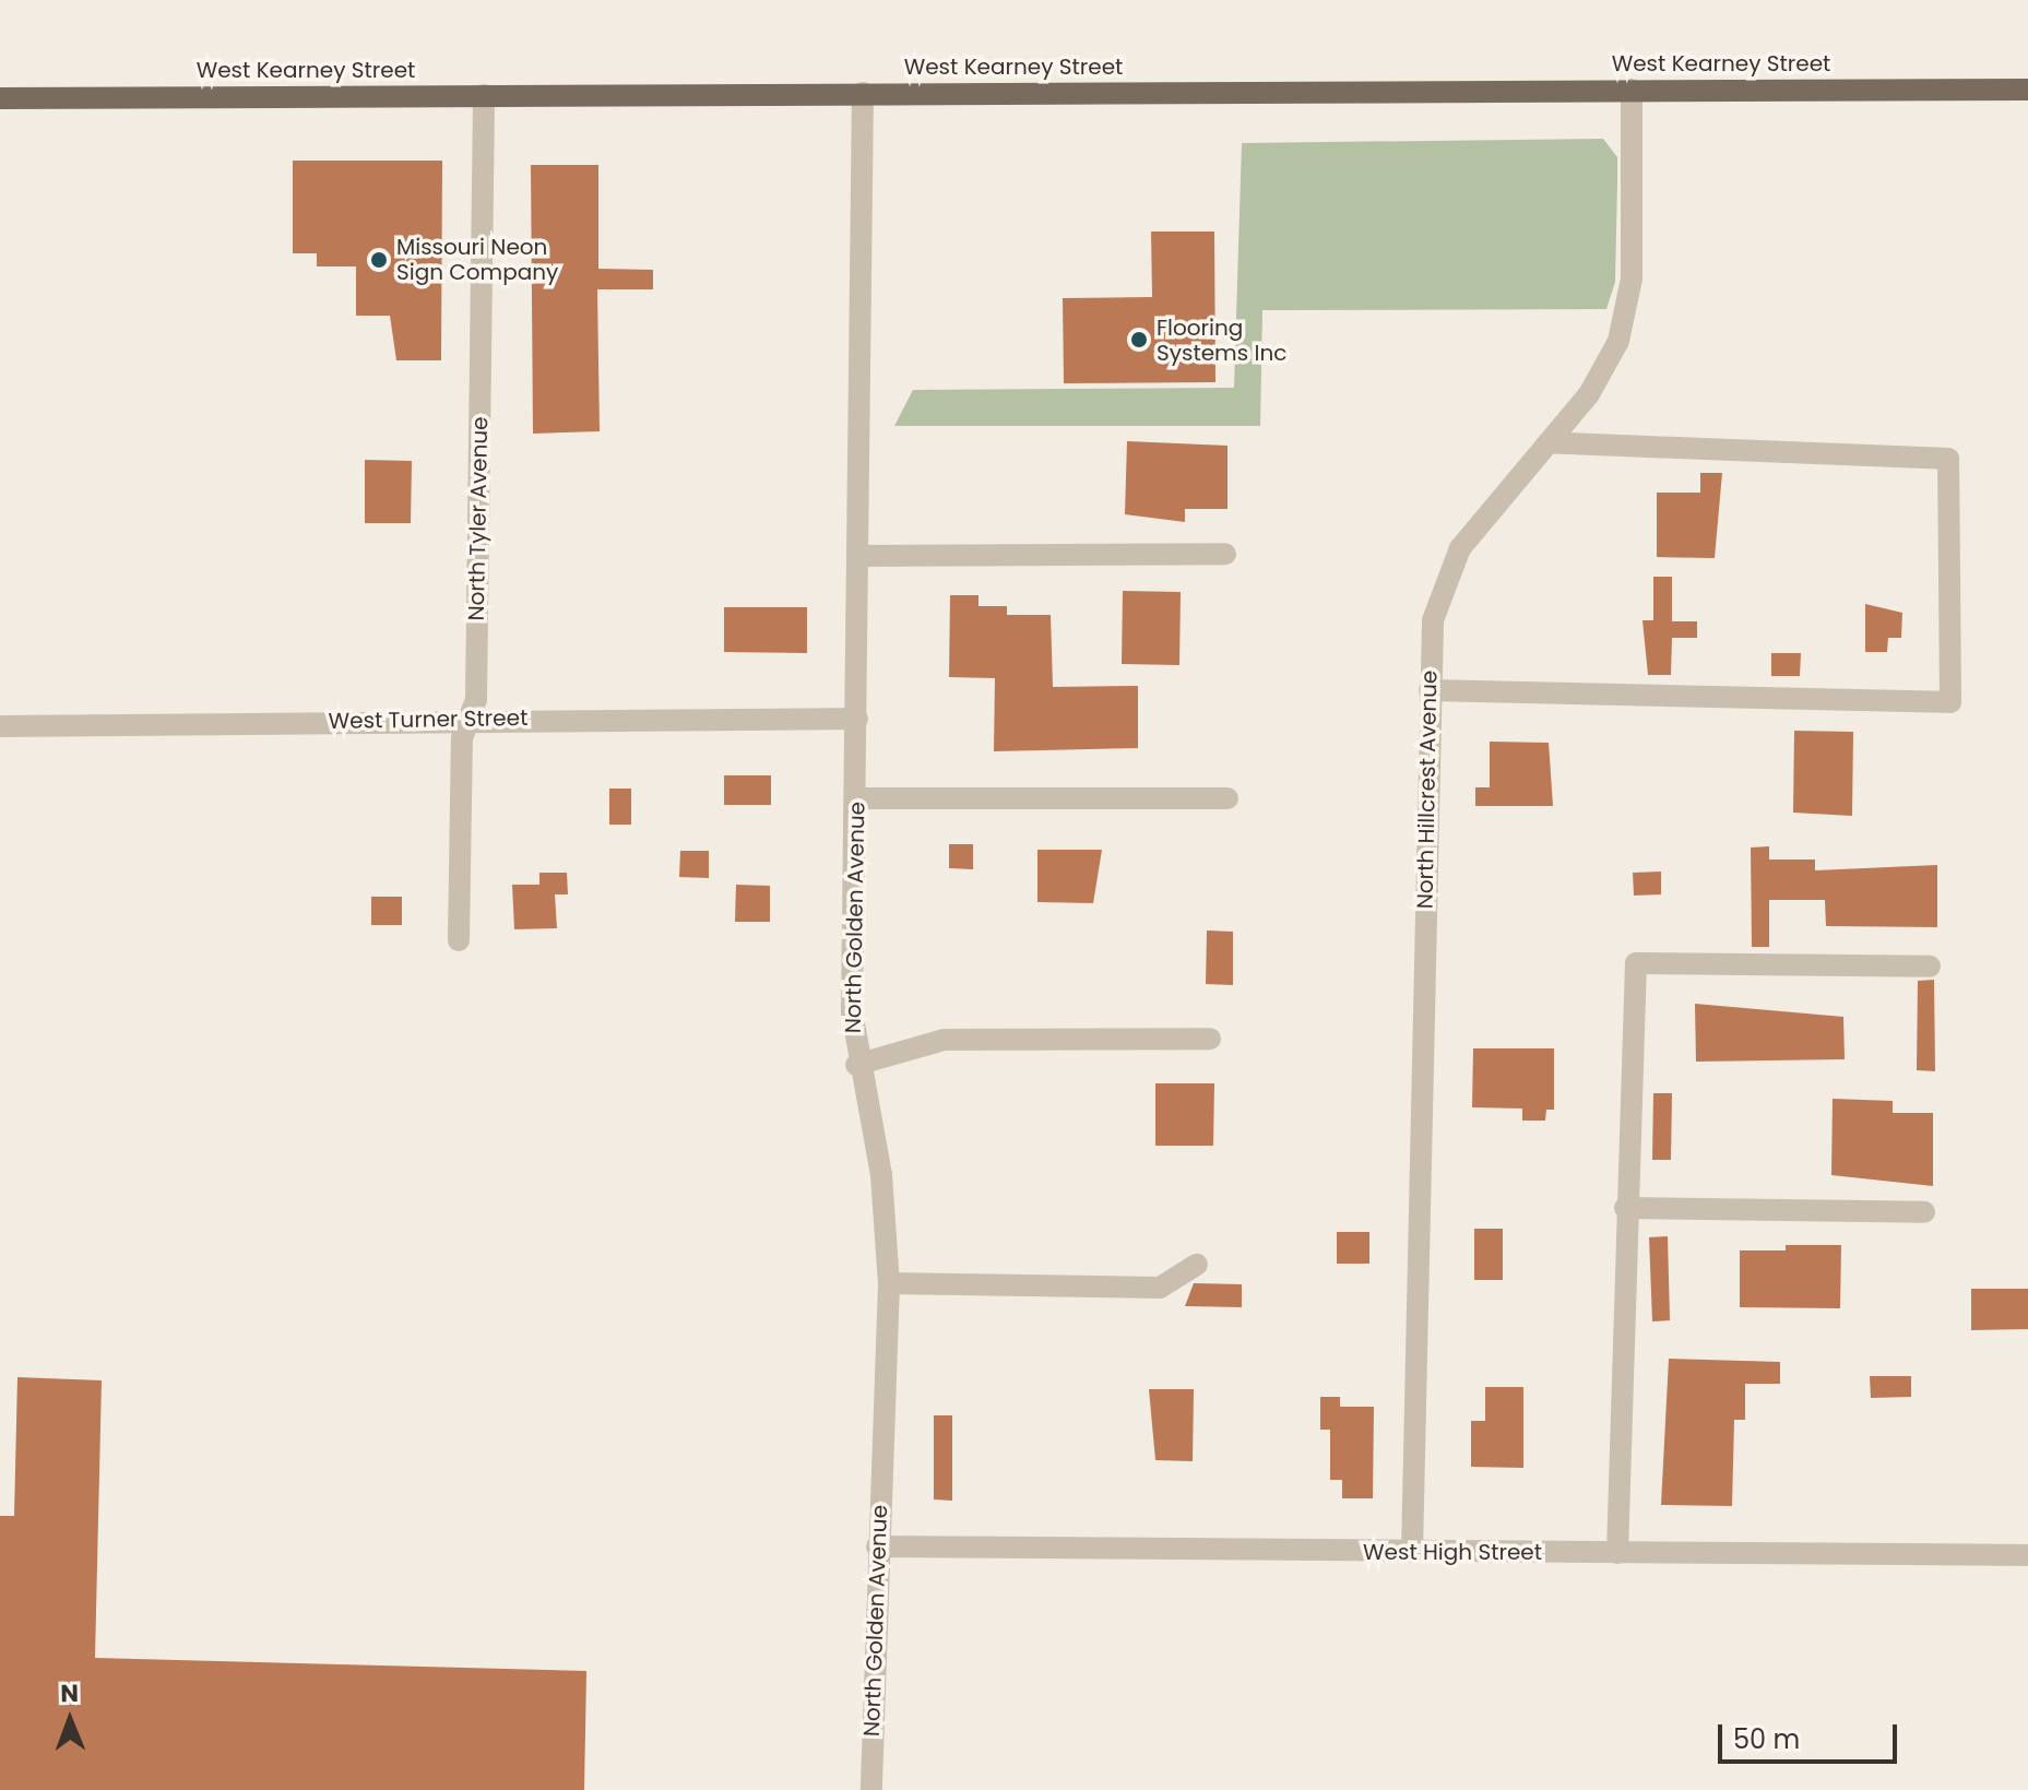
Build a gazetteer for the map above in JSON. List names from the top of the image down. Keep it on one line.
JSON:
{"streets":{"main road":["West Kearney Street"],"street":["North Tyler Avenue","West Turner Street","North Hillcrest Avenue","North Golden Avenue","West High Street"]},"crossings":[["West Kearney Street","North Tyler Avenue"],["West Kearney Street","North Hillcrest Avenue"],["West Kearney Street","North Golden Avenue"],["North Tyler Avenue","West Turner Street"],["West Turner Street","North Golden Avenue"],["North Hillcrest Avenue","West High Street"],["North Golden Avenue","West High Street"]],"places":["Missouri Neon Sign Company","Flooring Systems Inc"],"scale_bar":"50 m","north":"top"}
